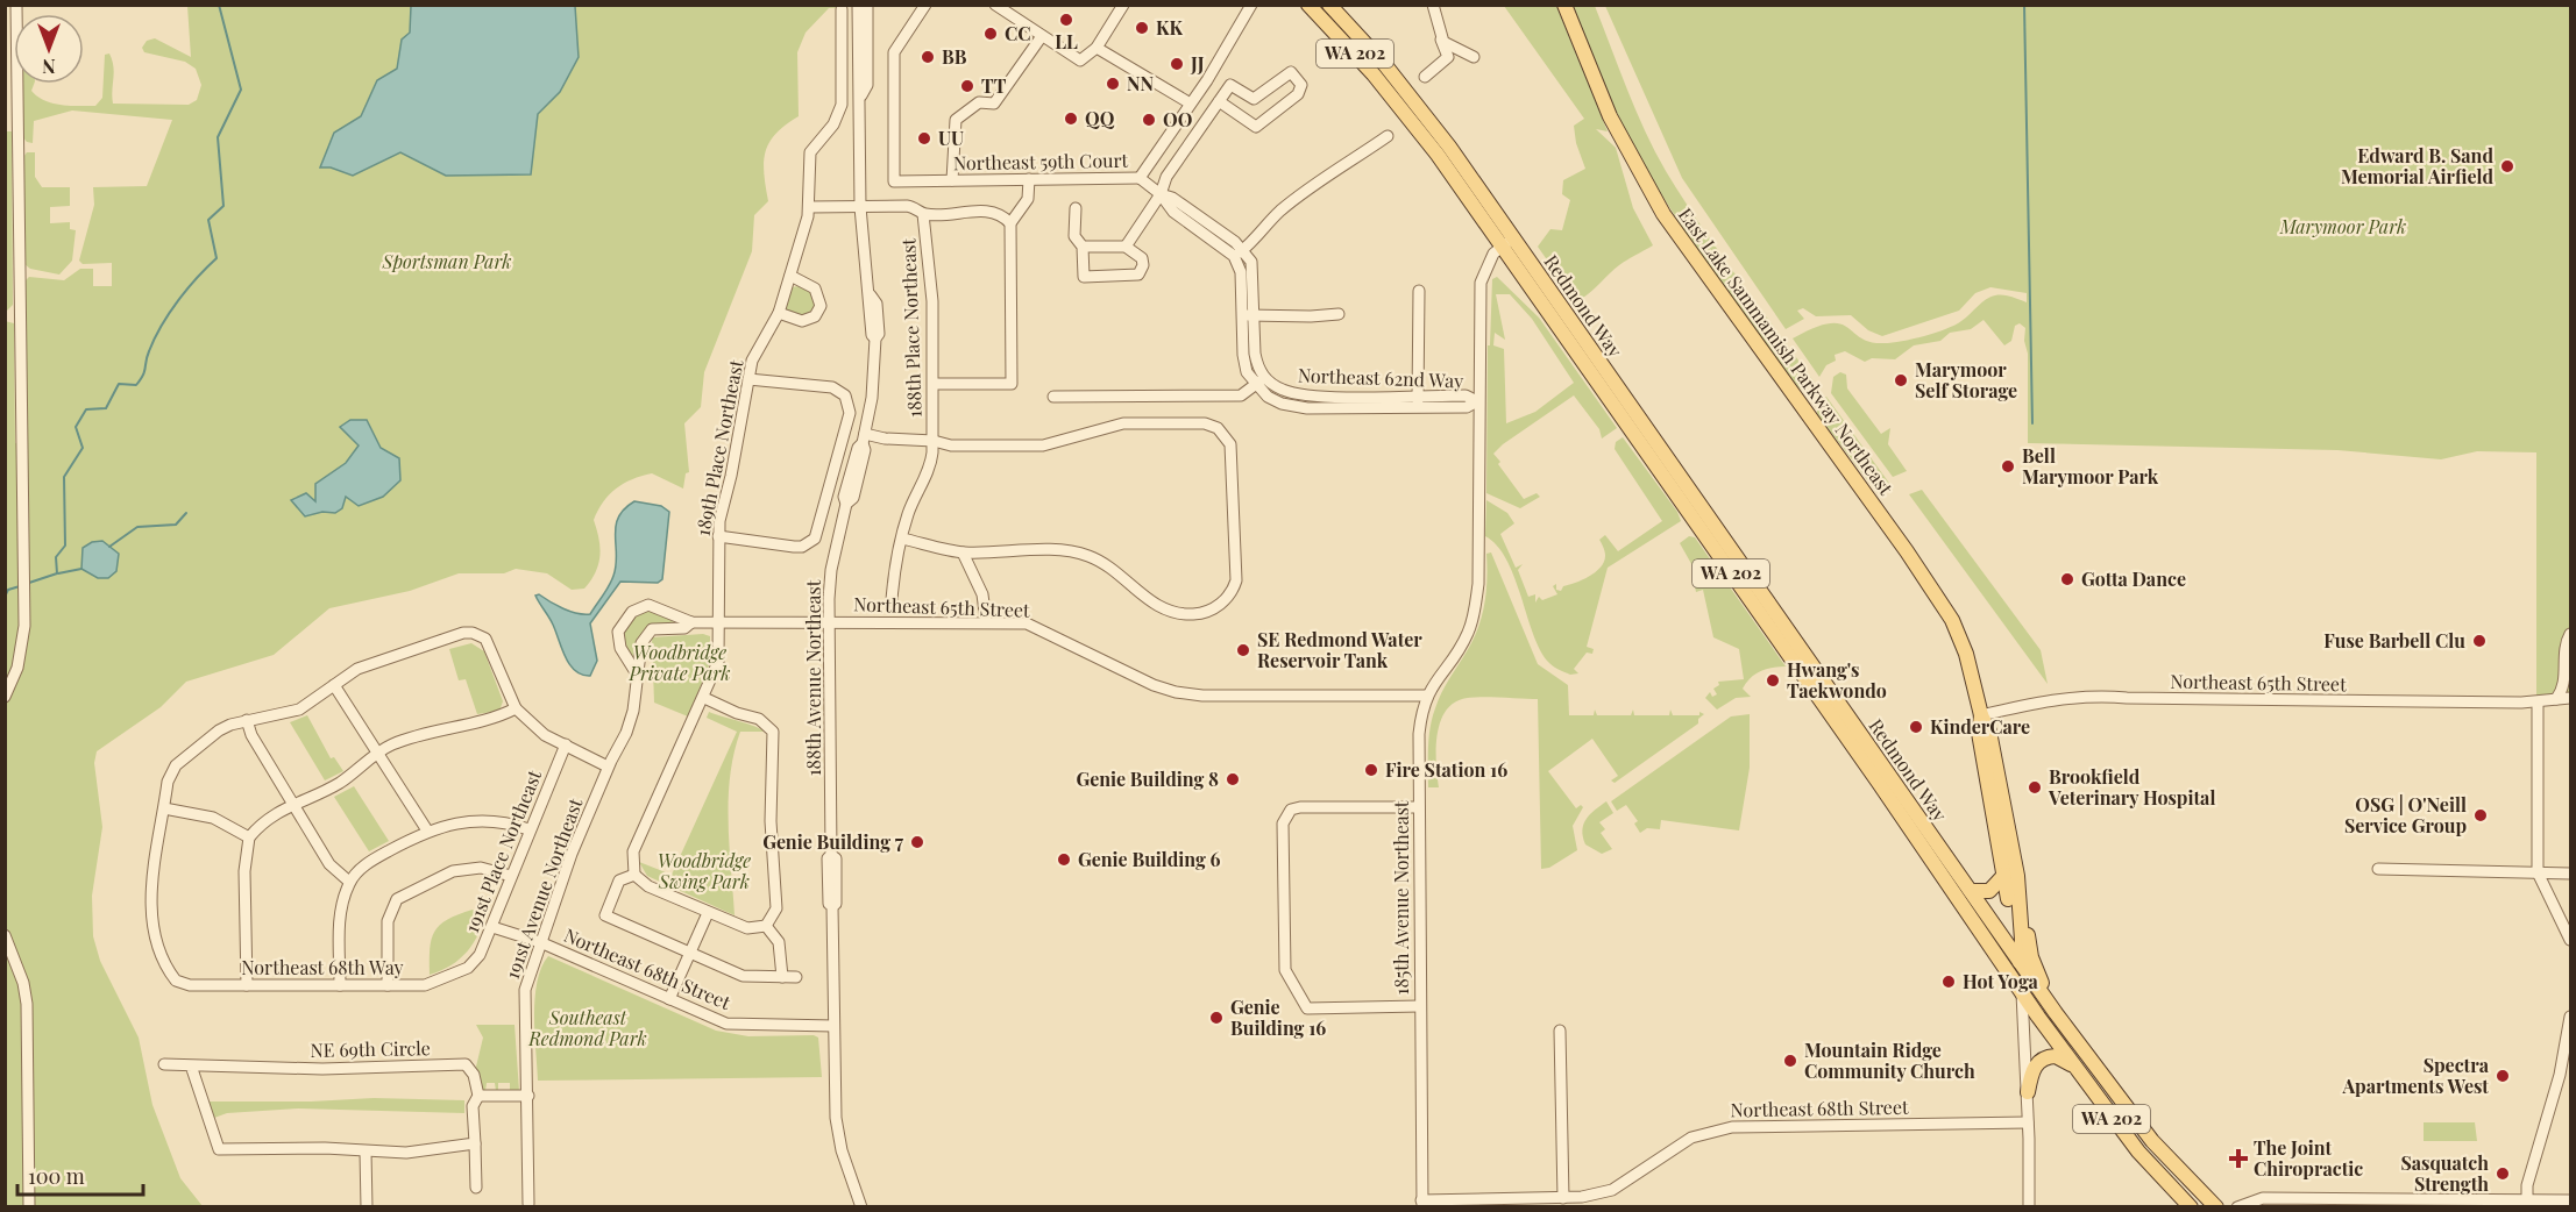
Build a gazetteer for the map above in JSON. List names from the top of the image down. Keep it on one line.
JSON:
{"streets":{"main road":["WA 202","Redmond Way","East Lake Sammamish Parkway Northeast"],"street":["Northeast 59th Court","188th Place Northeast","Northeast 62nd Way","189th Place Northeast","Northeast 65th Street","188th Avenue Northeast","191st Place Northeast","191st Avenue Northeast","185th Avenue Northeast","Northeast 68th Way","Northeast 68th Street","NE 69th Circle"]},"crossings":[["WA 202","Redmond Way"],["WA 202","185th Avenue Northeast"],["Redmond Way","East Lake Sammamish Parkway Northeast"],["Redmond Way","185th Avenue Northeast"],["East Lake Sammamish Parkway Northeast","Northeast 65th Street"],["Northeast 62nd Way","185th Avenue Northeast"],["189th Place Northeast","Northeast 65th Street"],["Northeast 65th Street","188th Avenue Northeast"],["Northeast 65th Street","191st Avenue Northeast"],["Northeast 65th Street","185th Avenue Northeast"],["188th Avenue Northeast","Northeast 68th Street"],["191st Place Northeast","Northeast 68th Way"],["191st Place Northeast","Northeast 68th Street"],["191st Avenue Northeast","Northeast 68th Street"],["185th Avenue Northeast","Northeast 68th Street"]],"parks":["Marymoor Park","Sportsman Park","Woodbridge Private Park","Woodbridge Swing Park","Southeast Redmond Park"],"places":{"other":["LL","KK","CC","BB","JJ","NN","TT","QQ","OO","UU","Edward B. Sand Memorial Airfield","Marymoor Self Storage","Bell Marymoor Park","Gotta Dance","Fuse Barbell Clu","SE Redmond Water Reservoir Tank","Hwang's Taekwondo","KinderCare","Fire Station 16","Genie Building 8","Brookfield Veterinary Hospital","OSG | O'Neill Service Group","Genie Building 7","Genie Building 6","Hot Yoga","Genie Building 16","Mountain Ridge Community Church","Spectra Apartments West","Sasquatch Strength"],"health":["The Joint Chiropractic"]},"scale_bar":"100 m","north":"bottom"}
